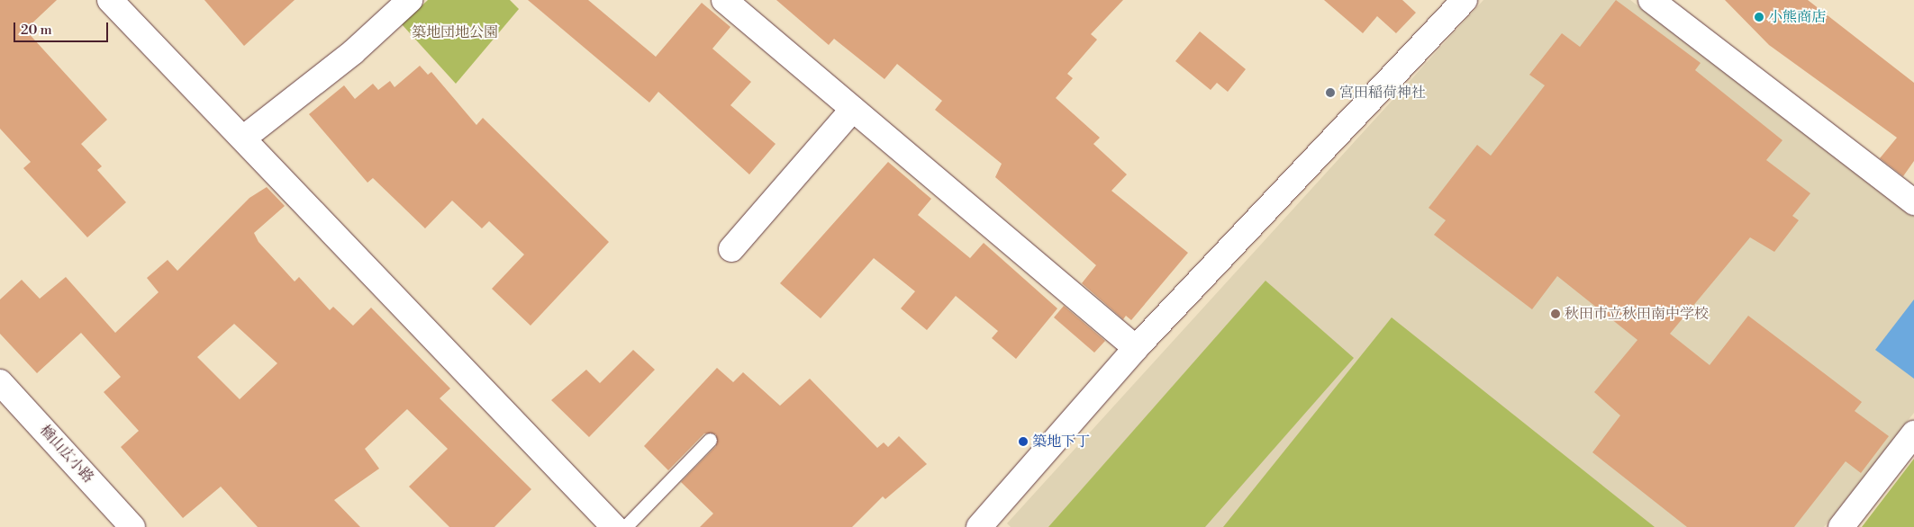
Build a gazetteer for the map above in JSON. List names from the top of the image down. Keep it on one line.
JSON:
{"streets":{"street":["楢山広小路"]},"parks":["築地団地公園"],"places":["小熊商店","宮田稲荷神社","秋田市立秋田南中学校","築地下丁"],"scale_bar":"20 m"}
